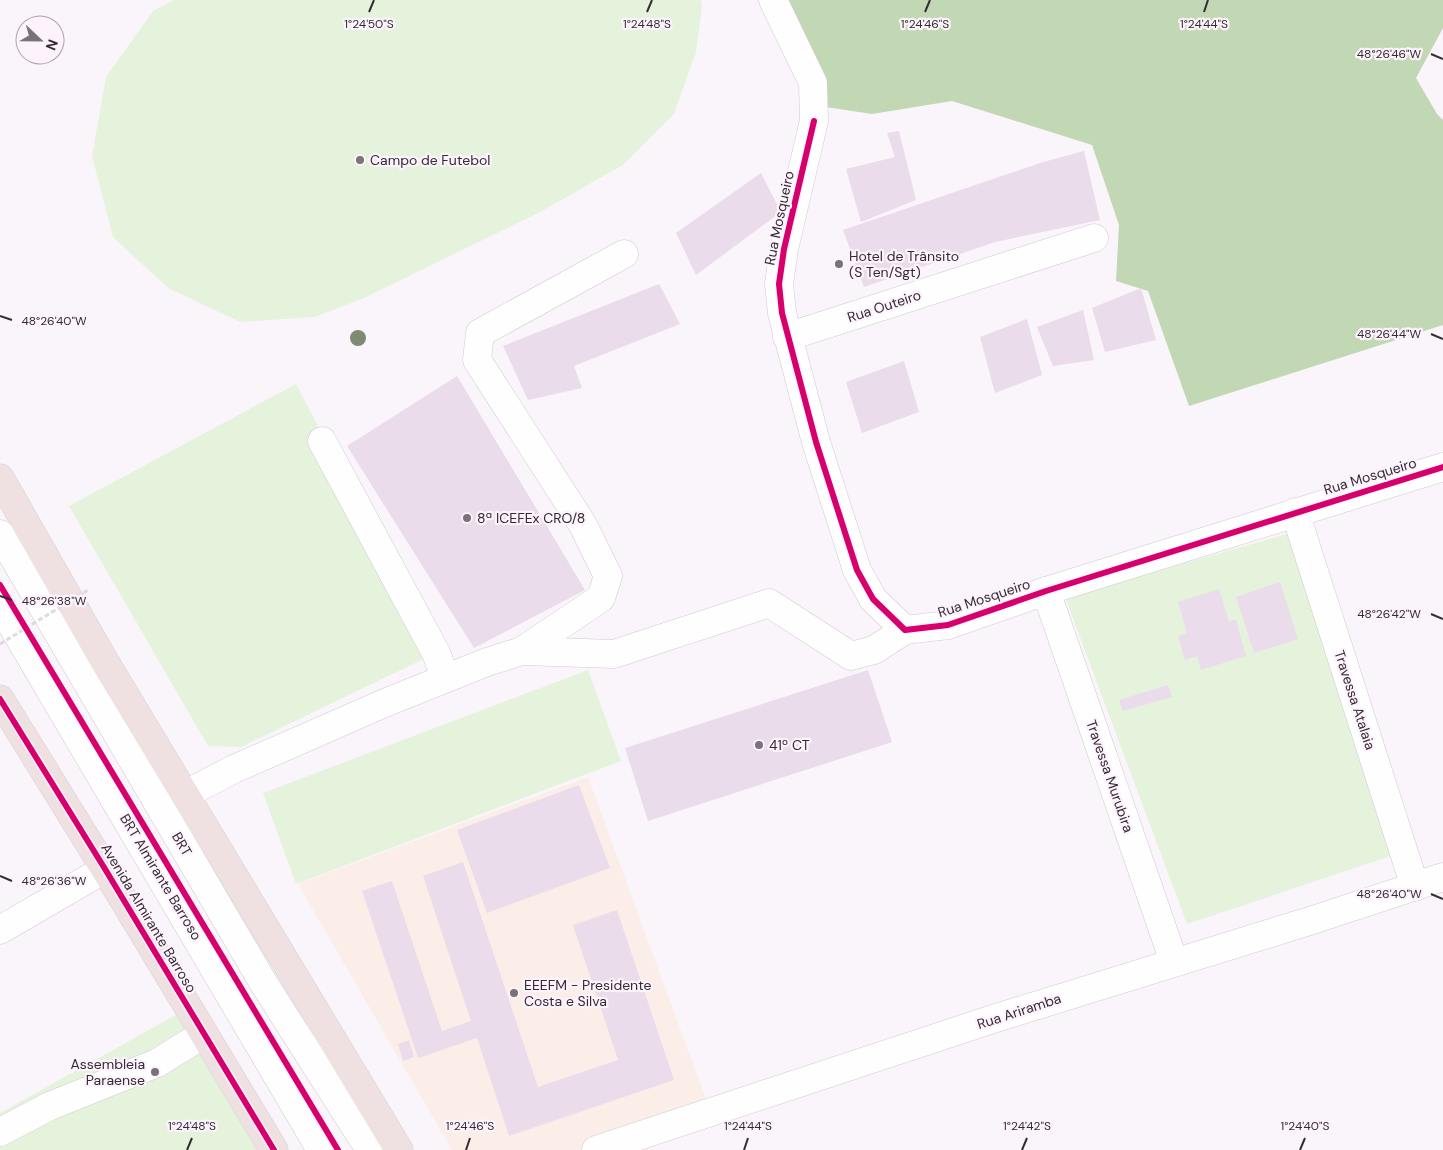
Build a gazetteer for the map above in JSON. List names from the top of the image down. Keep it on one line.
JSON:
{"streets":{"highway":["Avenida Almirante Barroso"],"street":["Rua Mosqueiro","Rua Outeiro","Travessa Atalaia","Travessa Murubira","BRT","BRT Almirante Barroso","Rua Ariramba"]},"crossings":[["Rua Mosqueiro","Rua Outeiro"],["Rua Mosqueiro","Travessa Atalaia"],["Rua Mosqueiro","Travessa Murubira"],["Travessa Atalaia","Rua Ariramba"],["Travessa Murubira","Rua Ariramba"]],"places":["Campo de Futebol","Hotel de Trânsito (S Ten/Sgt)","8ª ICEFEx CRO/8","41º CT","EEEFM - Presidente Costa e Silva","Assembleia Paraense"],"north":"right","coordinates":["1°24'50\"S","1°24'48\"S","1°24'46\"S","1°24'44\"S","48°26'46\"W","48°26'40\"W","48°26'44\"W","48°26'38\"W","48°26'42\"W","48°26'36\"W","1°24'42\"S","1°24'40\"S"]}
